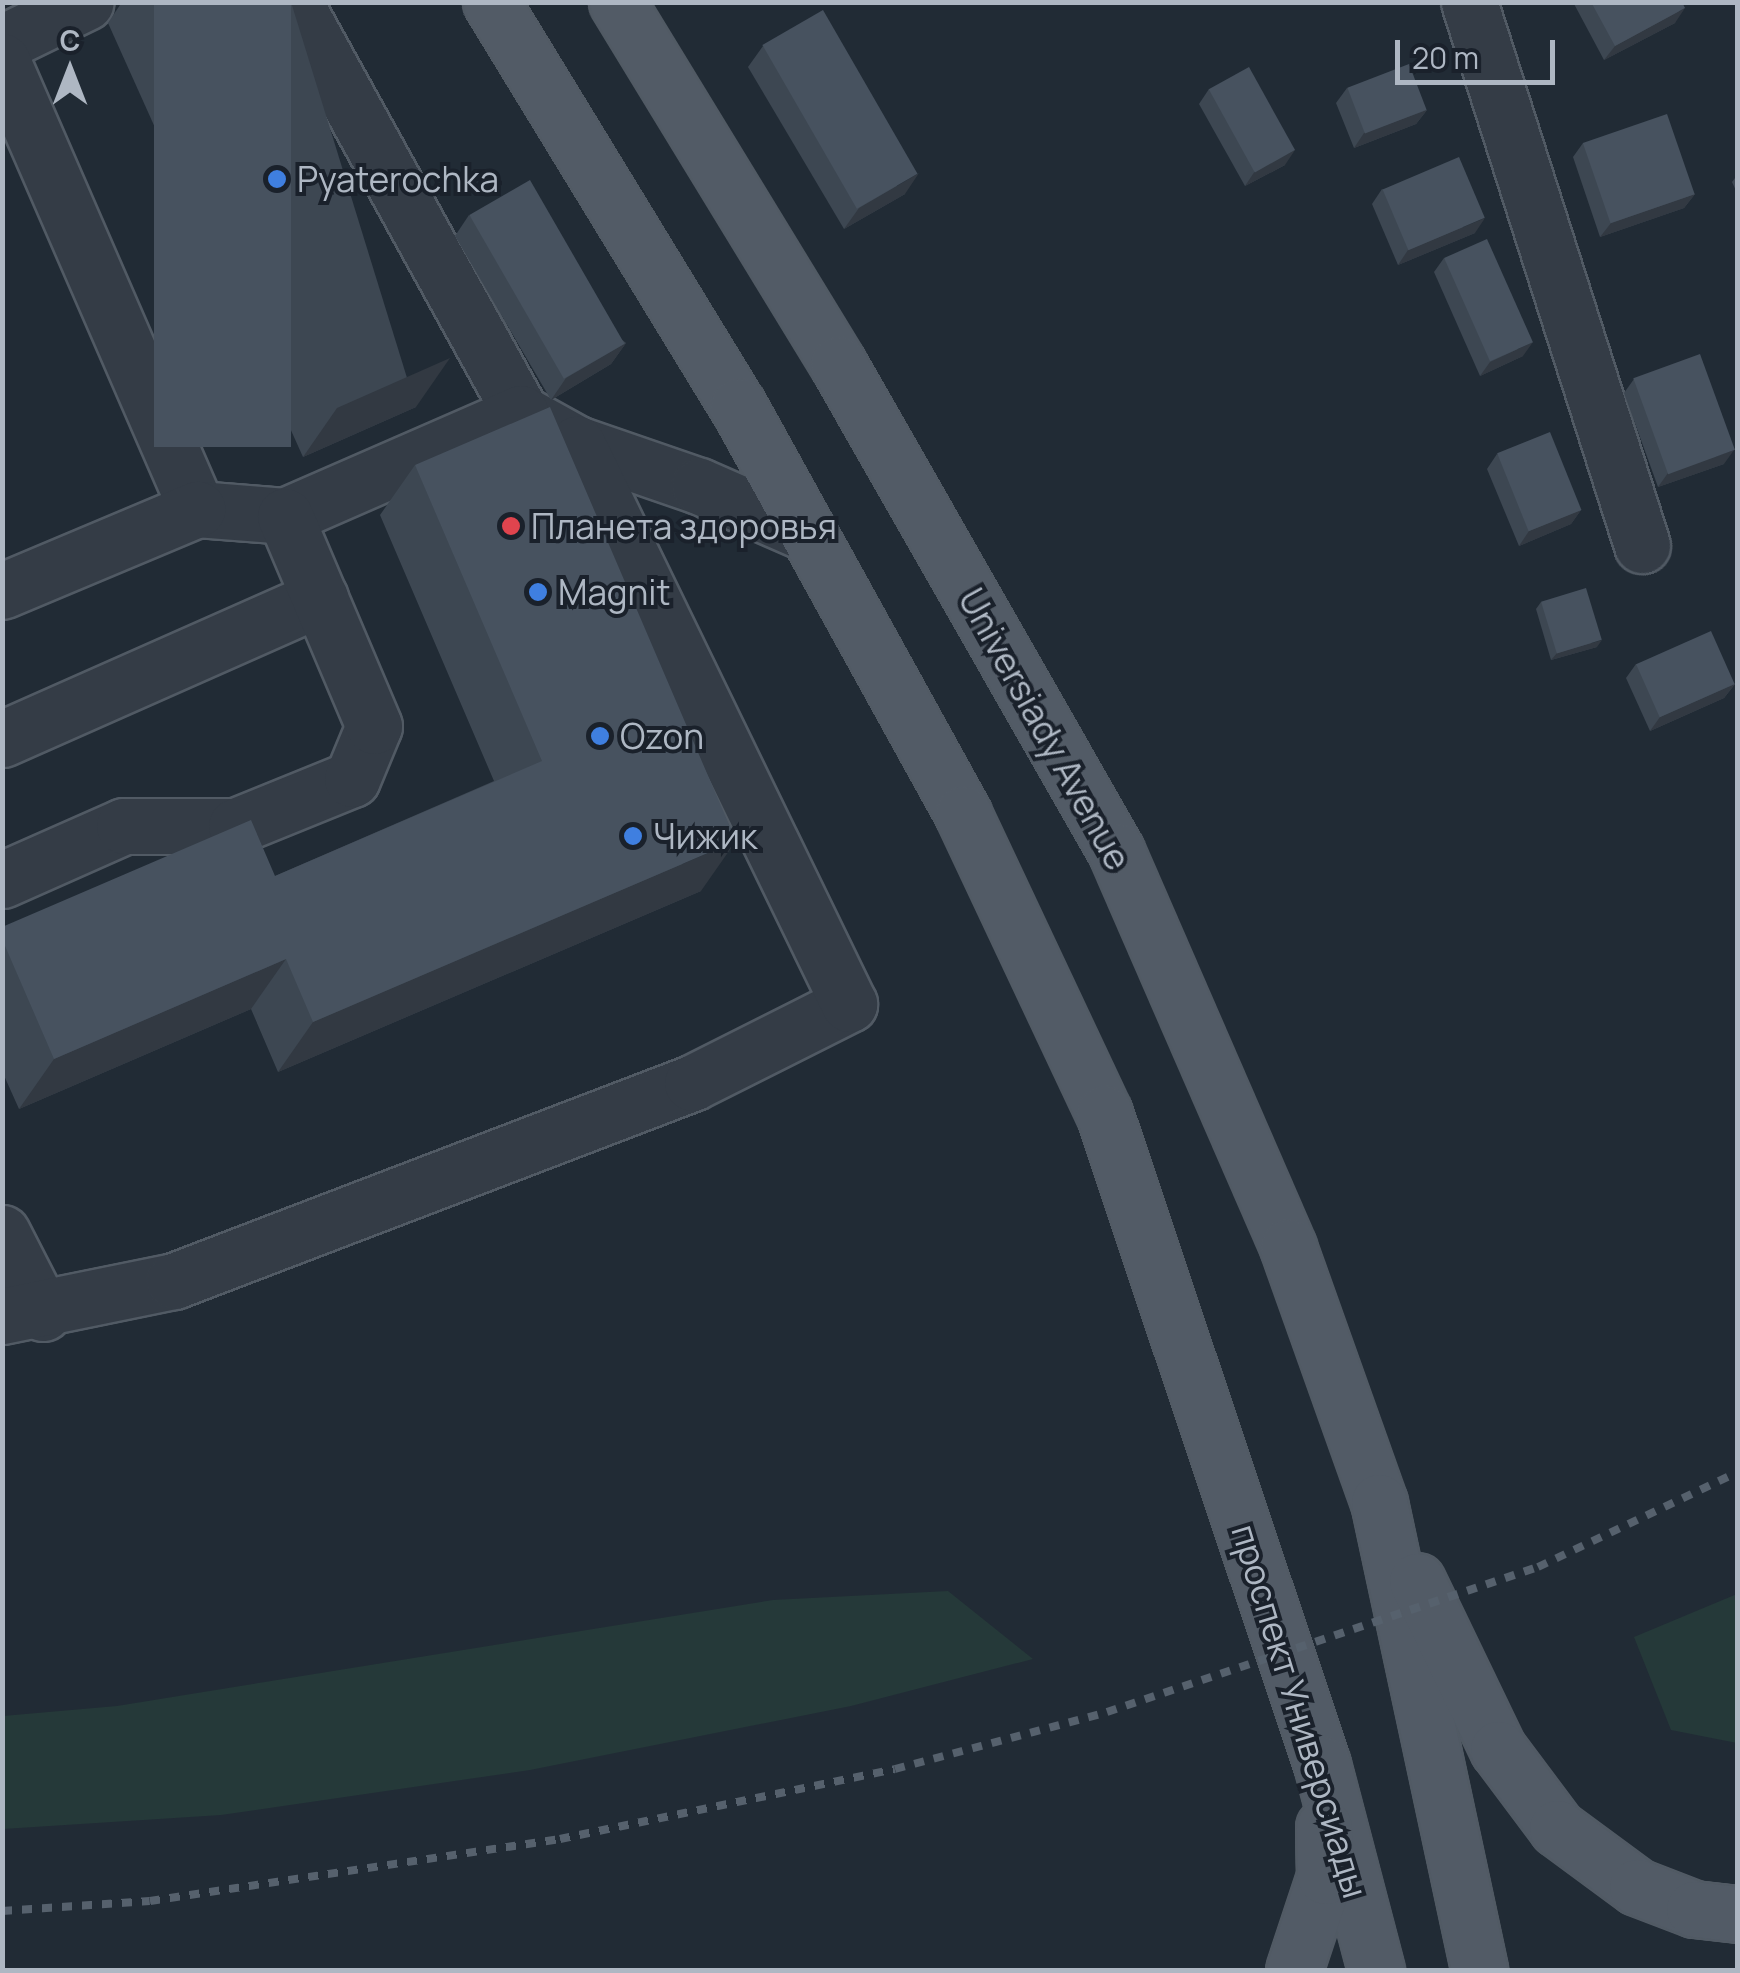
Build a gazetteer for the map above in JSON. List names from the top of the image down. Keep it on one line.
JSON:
{"streets":{"main road":["Universiady Avenue","проспект Универсиады"]},"places":["Pyaterochka","Планета здоровья","Magnit","Ozon","Чижик"],"scale_bar":"20 m","north":"top"}
